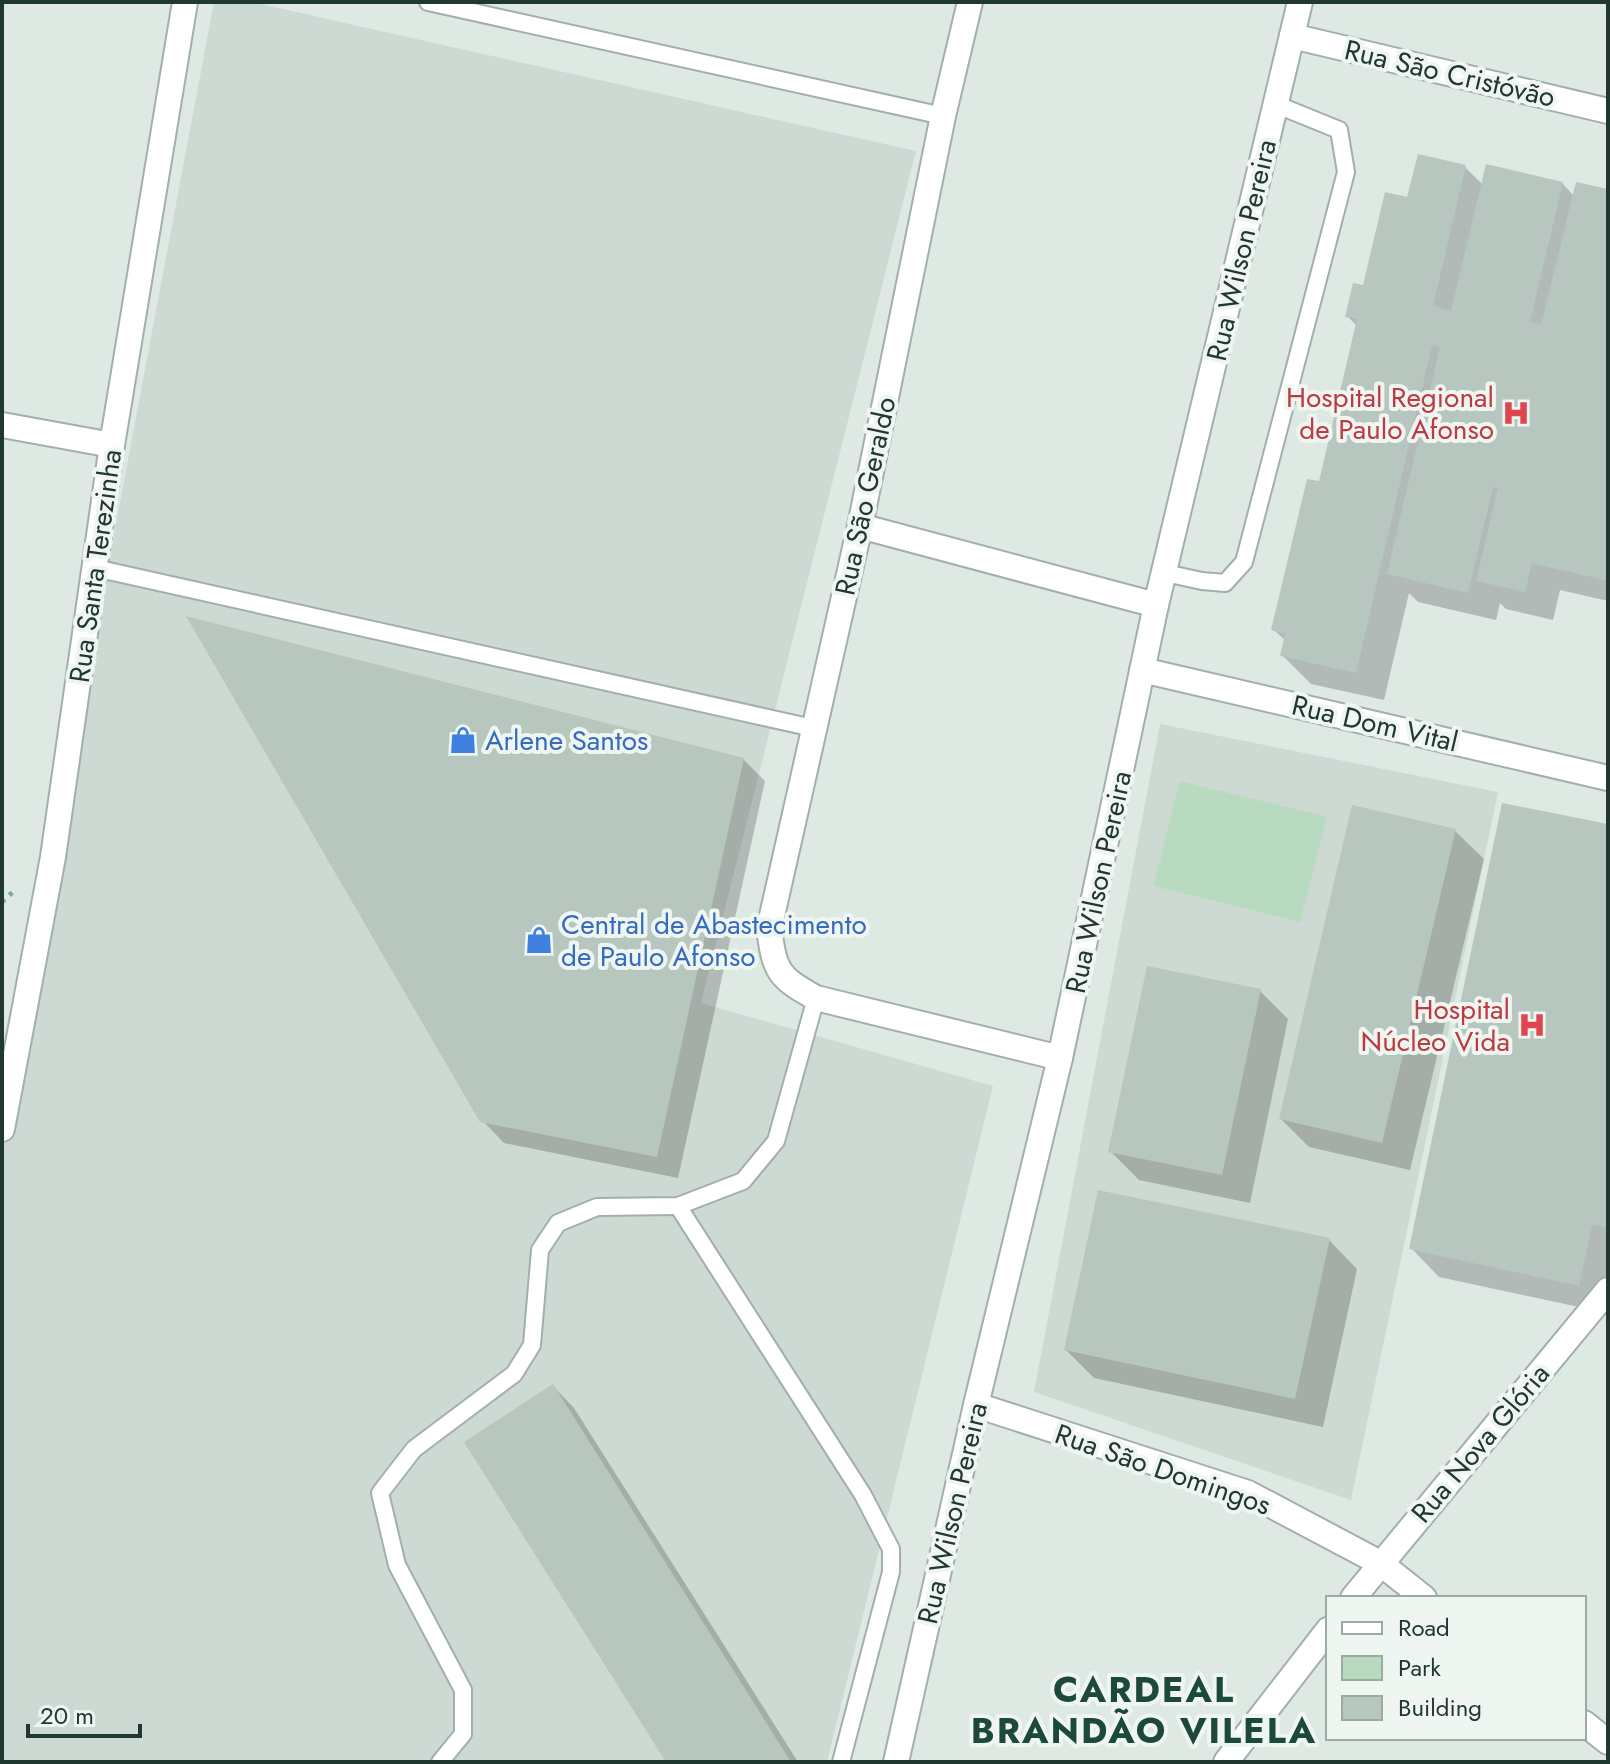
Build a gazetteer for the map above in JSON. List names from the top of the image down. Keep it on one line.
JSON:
{"streets":{"street":["Rua São Cristóvão","Rua Wilson Pereira","Rua São Geraldo","Rua Santa Terezinha","Rua Dom Vital","Rua Nova Glória","Rua São Domingos"]},"crossings":[["Rua São Cristóvão","Rua Wilson Pereira"],["Rua Wilson Pereira","Rua Dom Vital"],["Rua Wilson Pereira","Rua São Domingos"],["Rua Nova Glória","Rua São Domingos"]],"districts":["CARDEAL BRANDÃO VILELA"],"places":{"hospital":["Hospital Regional de Paulo Afonso","Hospital Núcleo Vida"],"shop":["Arlene Santos","Central de Abastecimento de Paulo Afonso"]},"legend":["Road","Park","Building"],"scale_bar":"20 m"}
